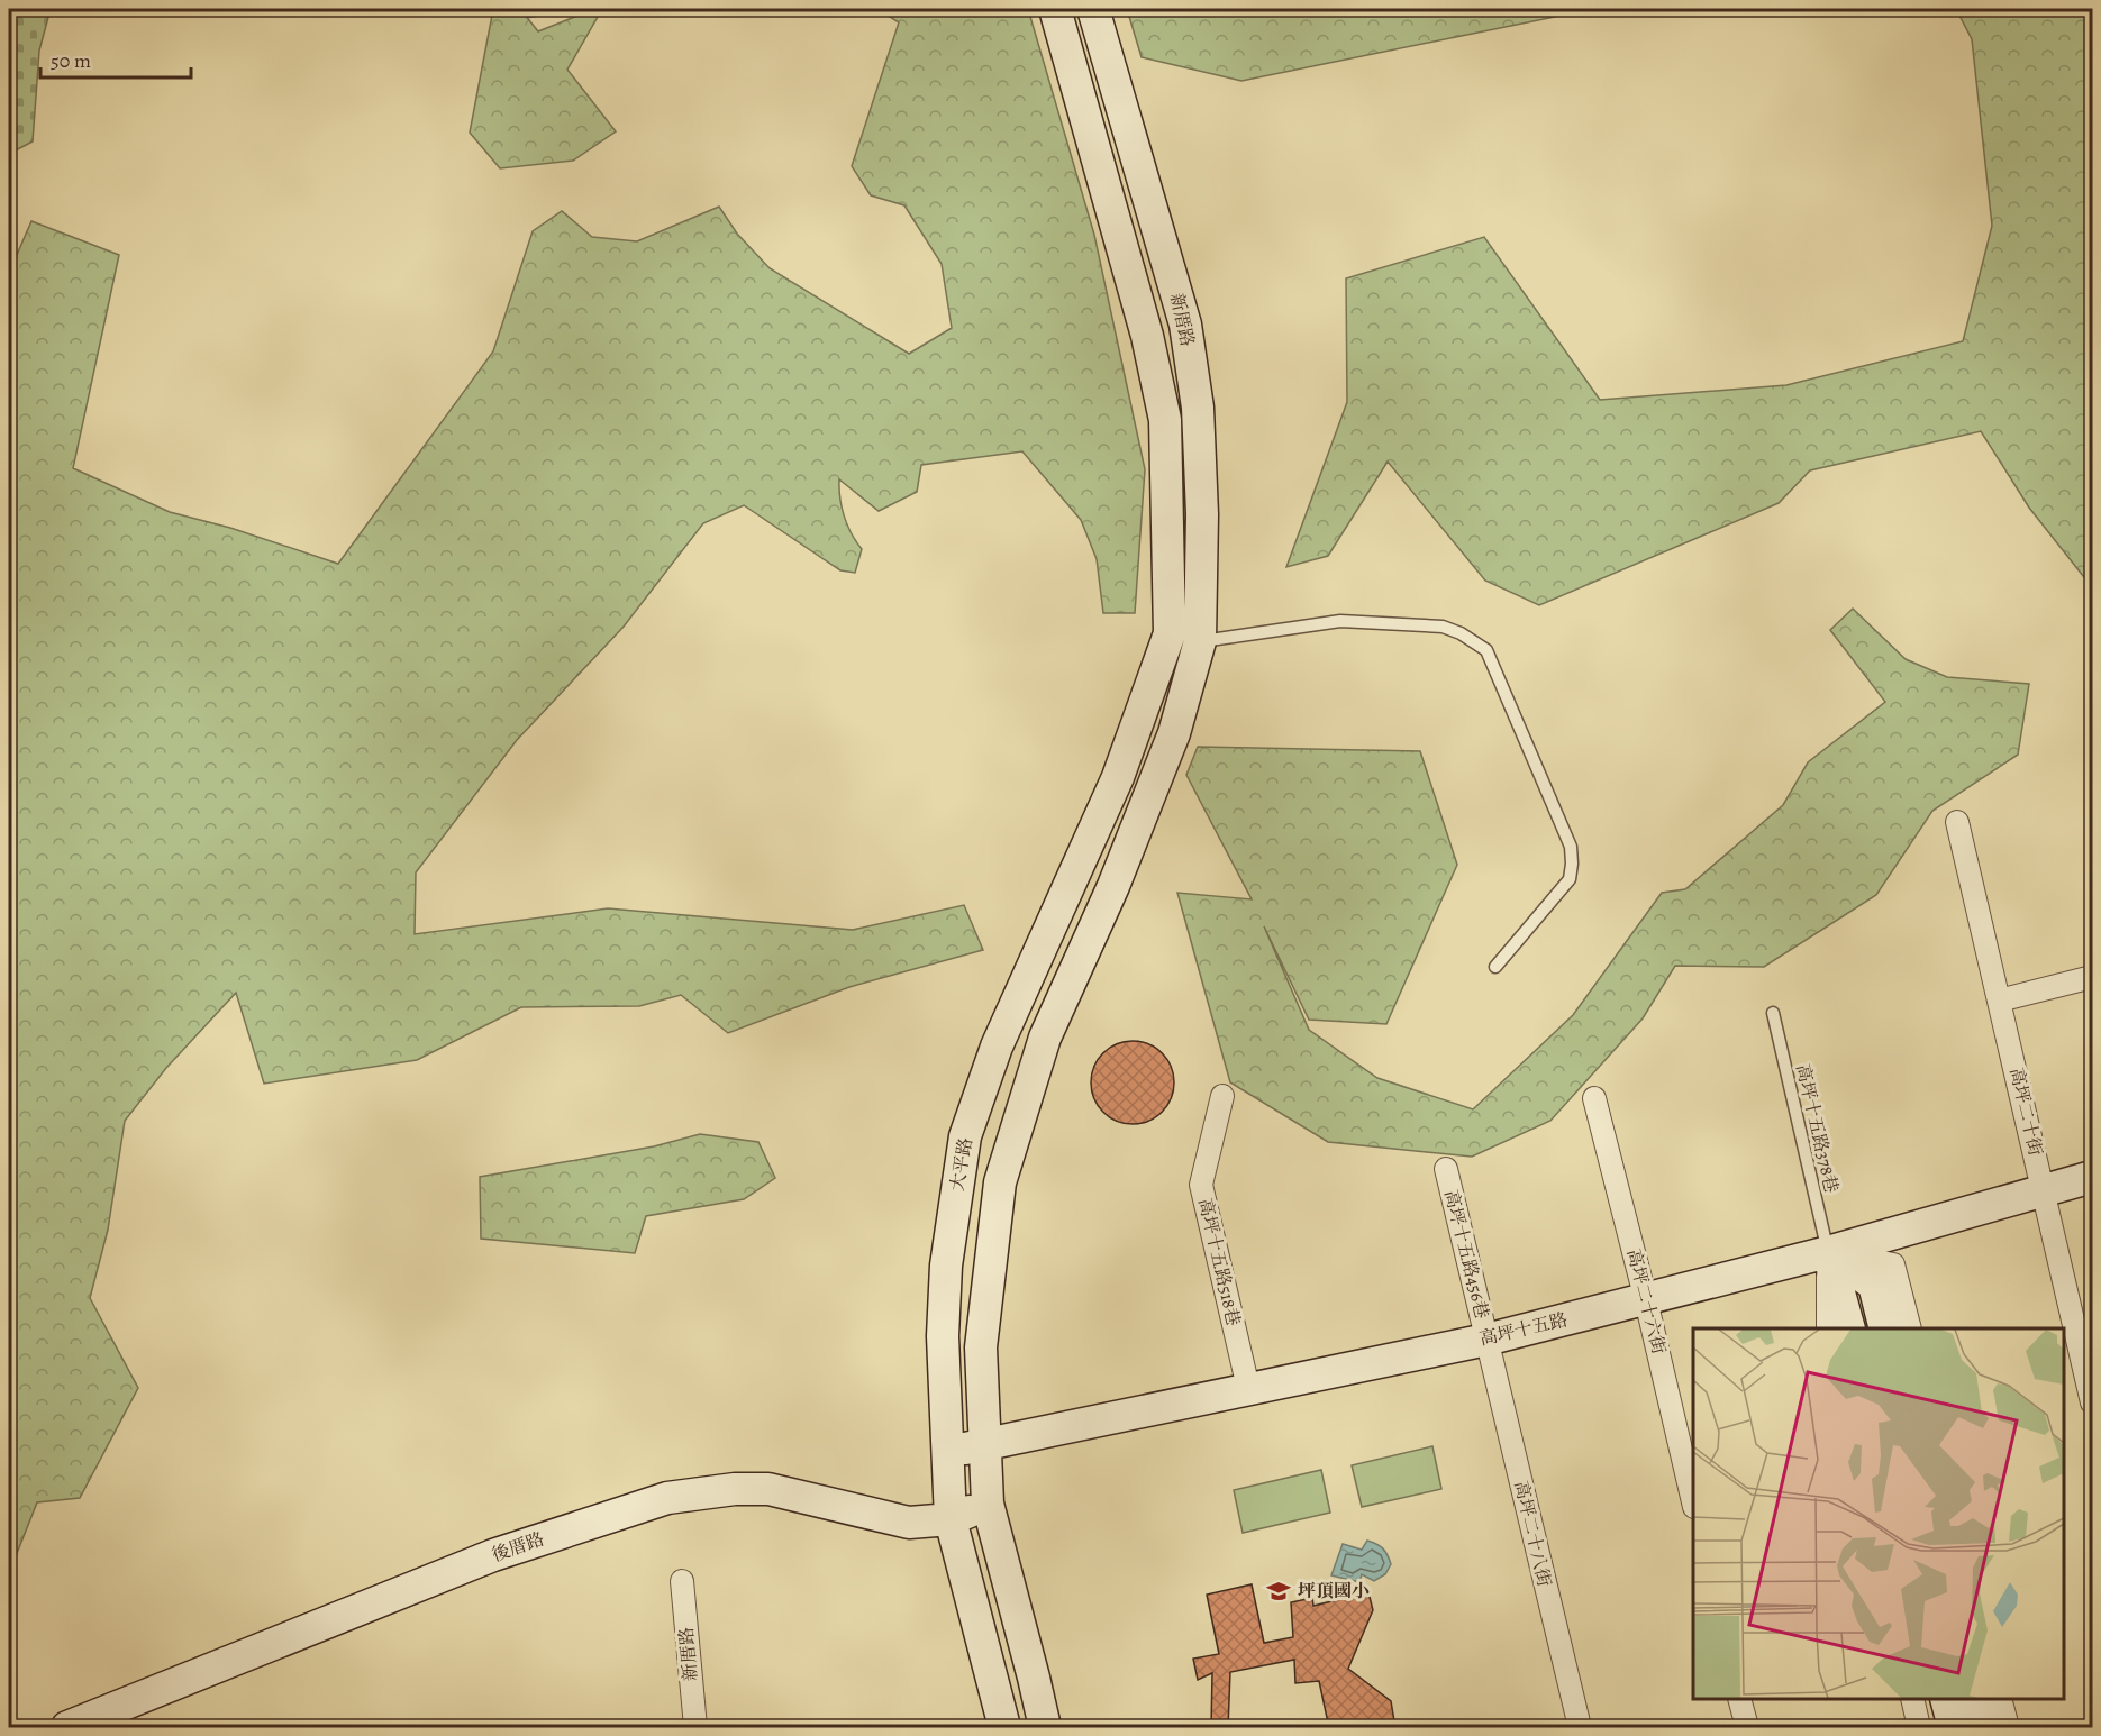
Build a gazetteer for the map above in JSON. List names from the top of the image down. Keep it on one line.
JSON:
{"streets":{"street":["新厝路","高坪二十街","大平路","高坪十五路456巷","高坪十五路518巷","高坪二十六街","高坪十五路","高坪二十八街","後厝路"],"lane":["高坪十五路378巷"]},"crossings":[["新厝路","大平路"],["高坪二十街","高坪十五路"],["高坪十五路378巷","高坪十五路"],["大平路","高坪十五路"],["大平路","後厝路"],["高坪十五路456巷","高坪十五路"],["高坪十五路456巷","高坪二十八街"],["高坪十五路518巷","高坪十五路"],["高坪二十六街","高坪十五路"],["高坪十五路","高坪二十八街"]],"places":{"school or university":["坪頂國小"]},"scale_bar":"50 m"}
